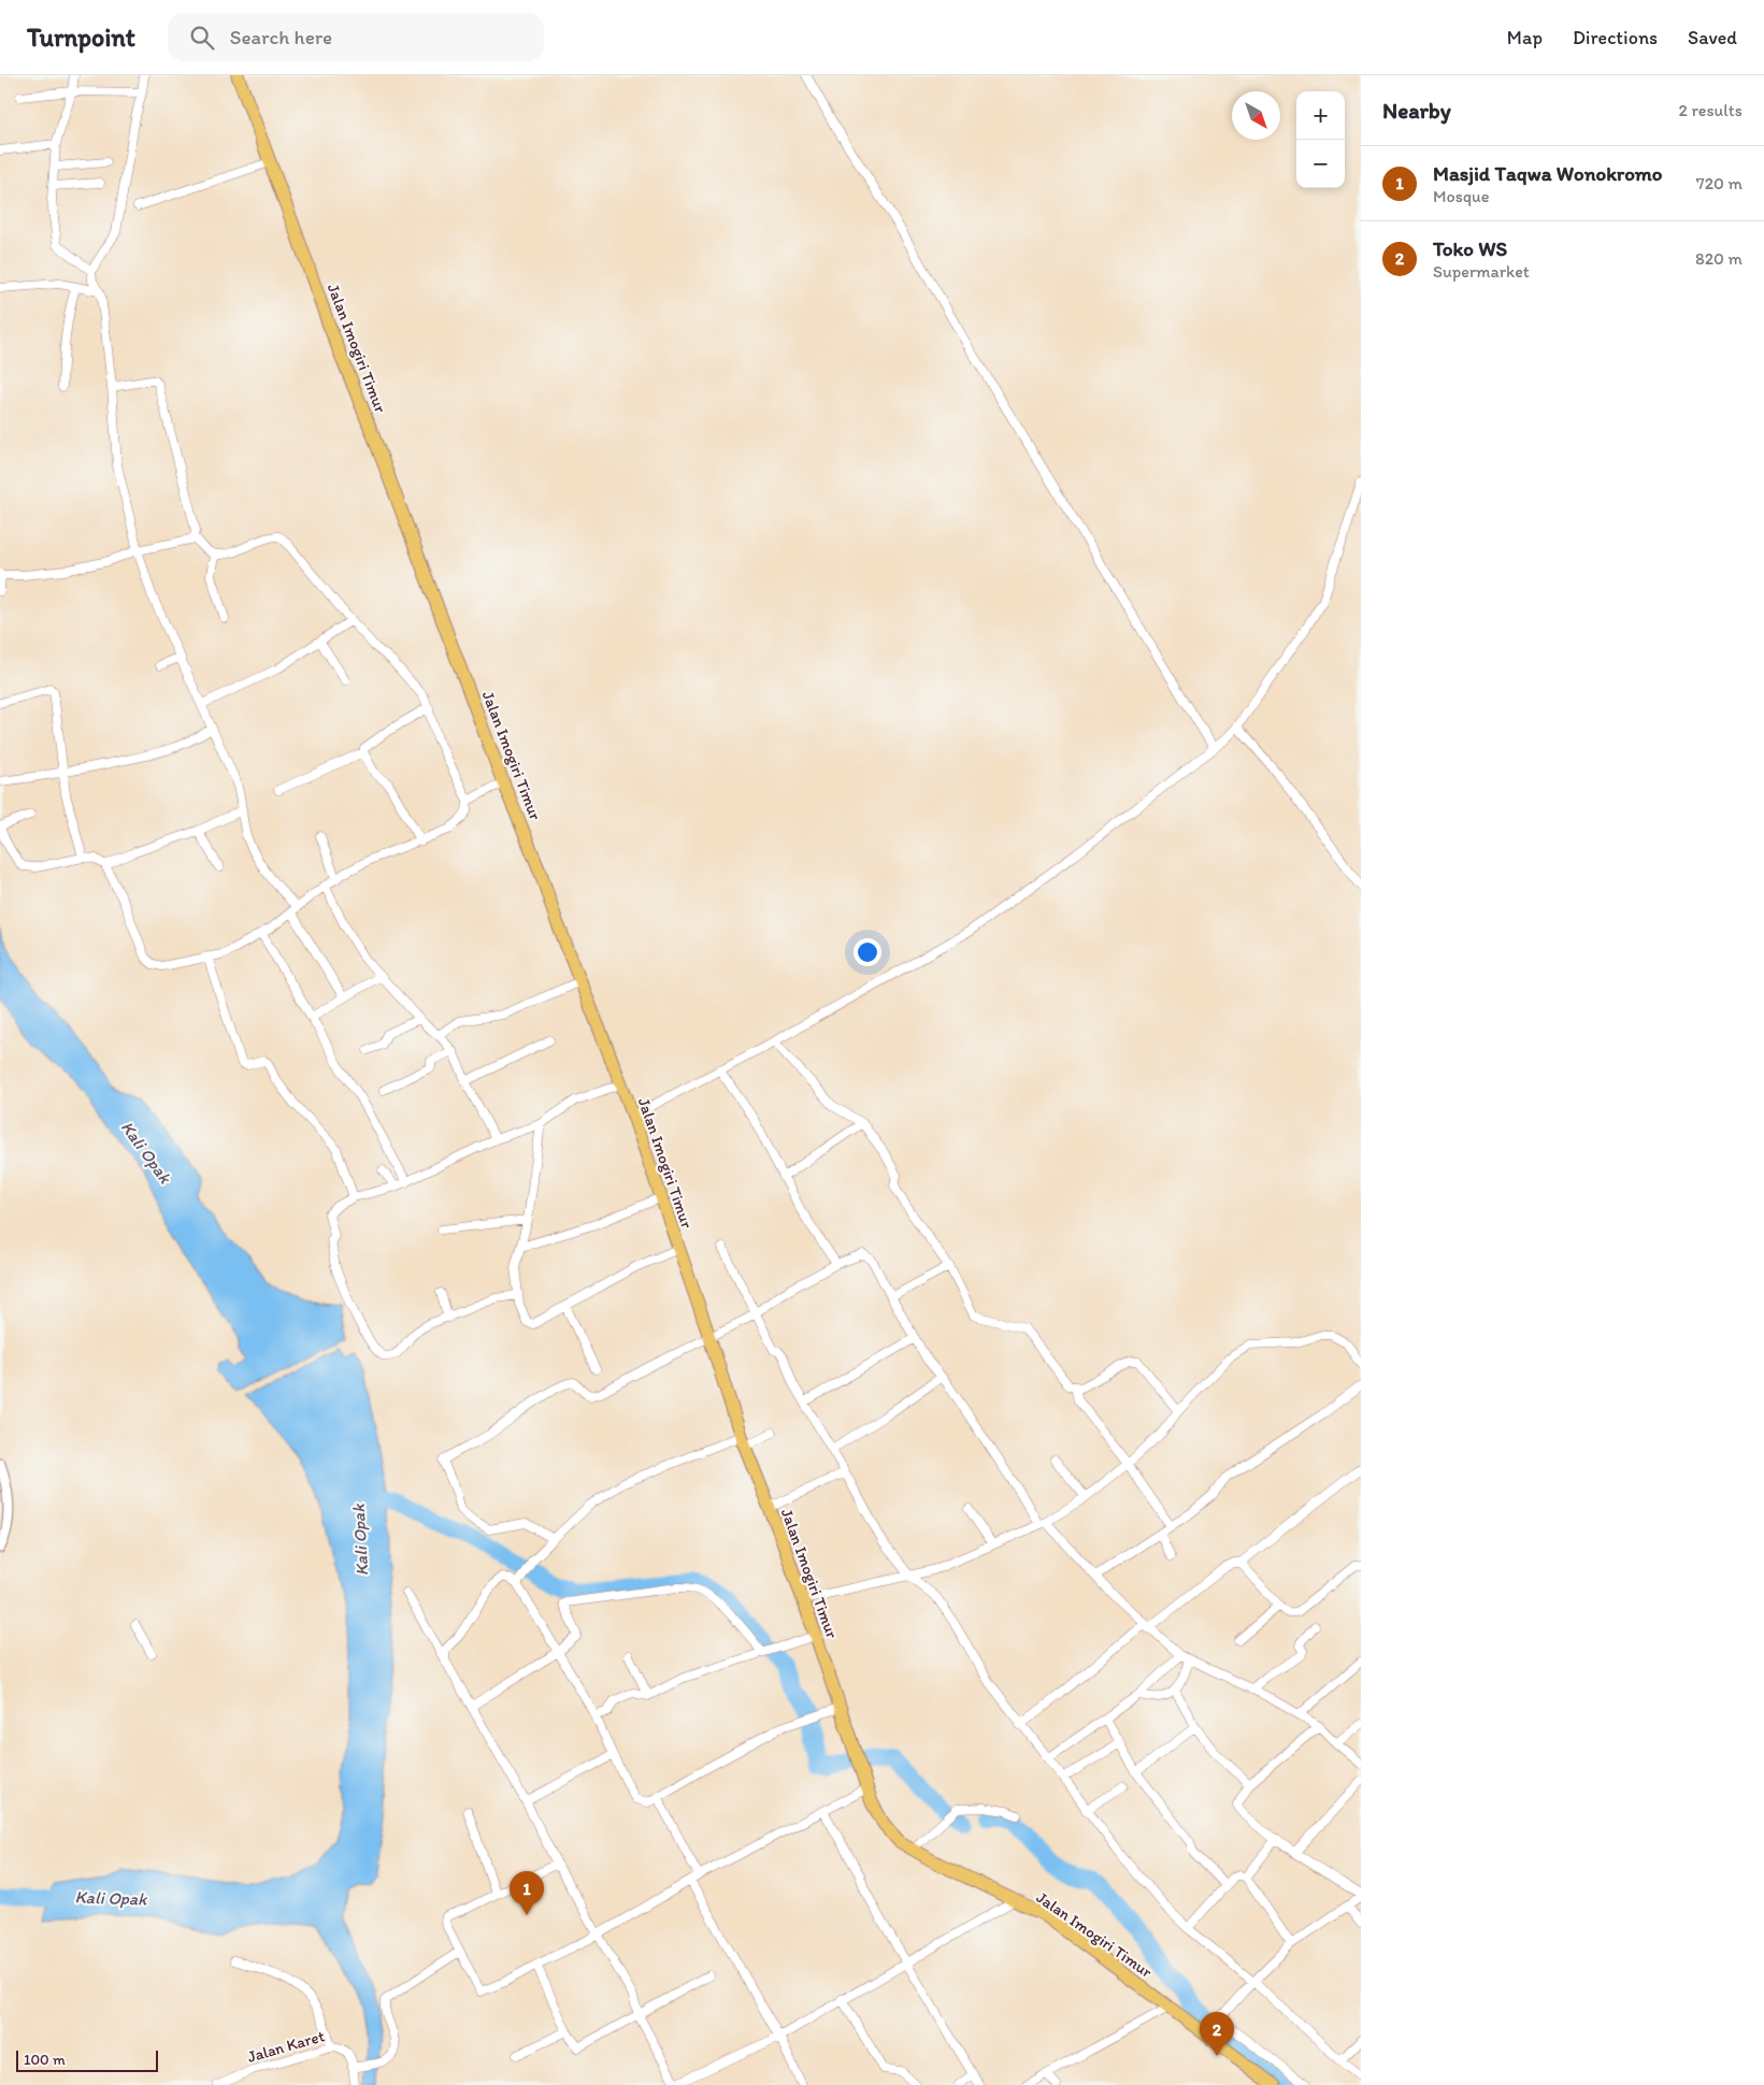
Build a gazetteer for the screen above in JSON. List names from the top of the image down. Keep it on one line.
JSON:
{"streets":{"main road":["Jalan Imogiri Timur"],"street":["Jalan Karet"]},"water":["Kali Opak"],"scale_bar":"100 m","north":"bottom right","page":{"header":"Turnpoint","search":"Search here","nav":["Map","Directions","Saved"],"heading":["Nearby","2 results"],"map_buttons":["+","−"],"list":[{"mark":"1","name":"Masjid Taqwa Wonokromo","note":"Mosque","value":"720 m"},{"mark":"2","name":"Toko WS","note":"Supermarket","value":"820 m"}],"pins":["1","2"],"scale":"100 m"}}
